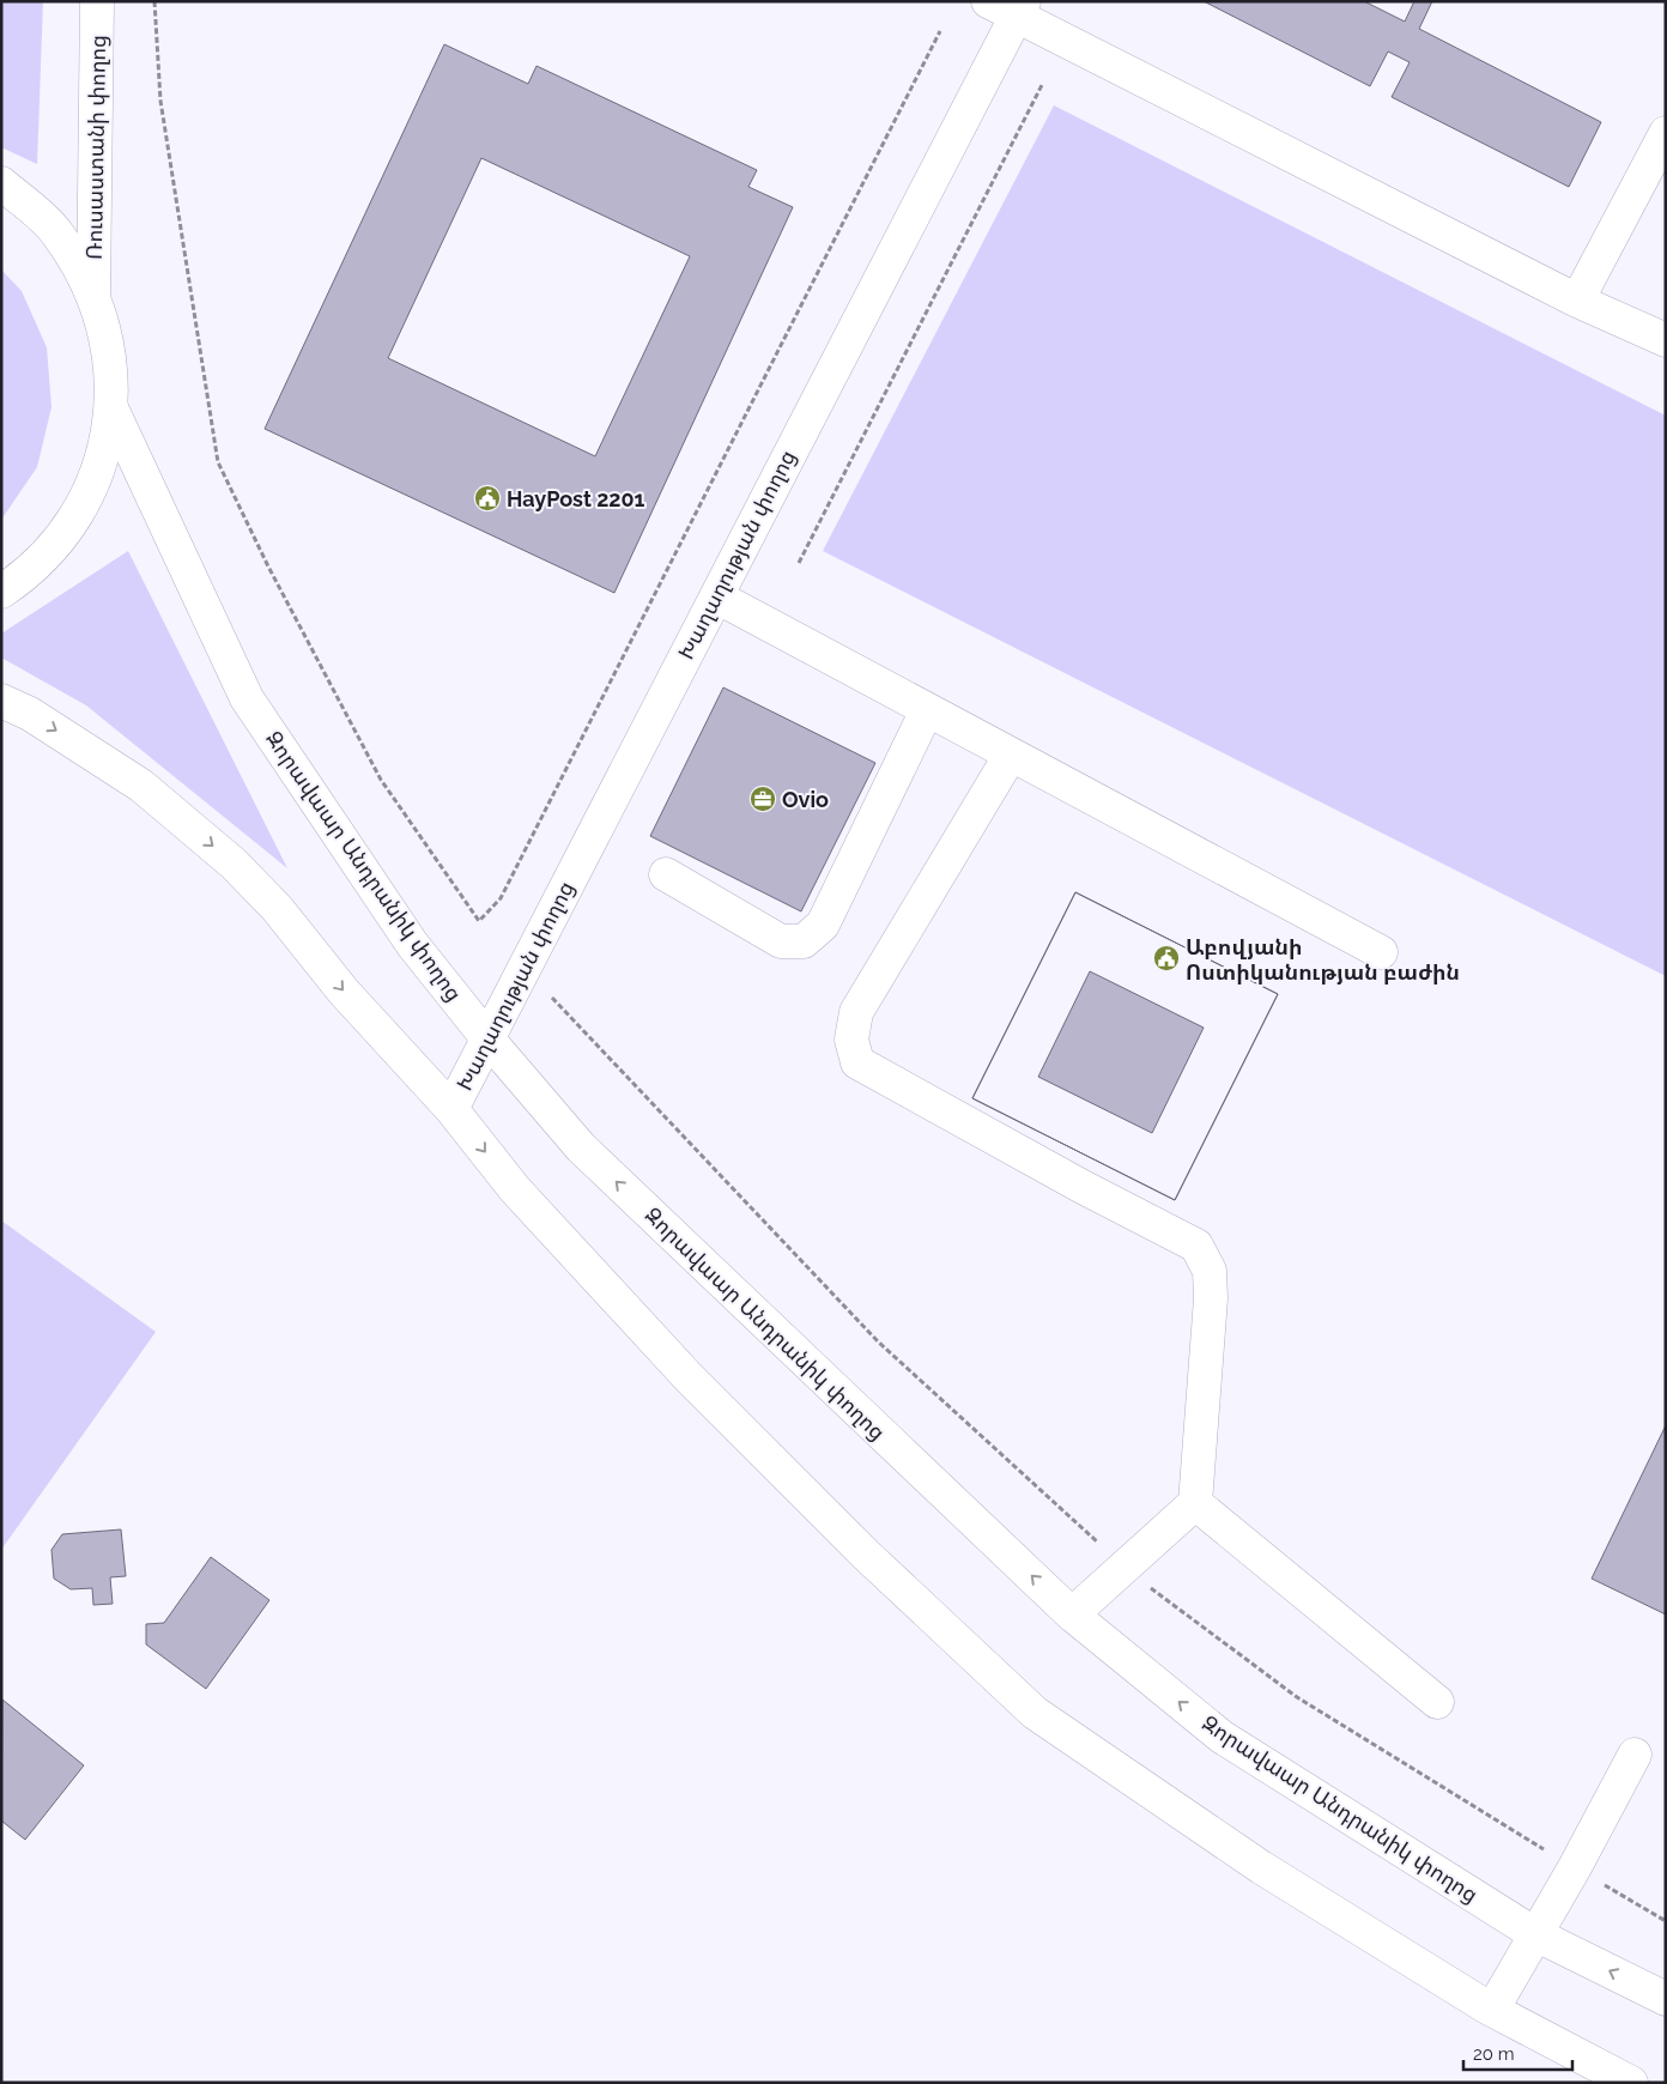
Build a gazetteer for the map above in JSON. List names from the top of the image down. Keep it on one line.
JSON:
{"streets":{"street":["Ռուսաստանի փողոց","Խաղաղության փողոց","Զորավաար Անդրանիկ փողոց"]},"crossings":[["Խաղաղության փողոց","Զորավաար Անդրանիկ փողոց"]],"places":{"public building":["HayPost 2201","Աբովյանի Ոստիկանության բաժին"],"office":["Ovio"]},"scale_bar":"20 m"}
